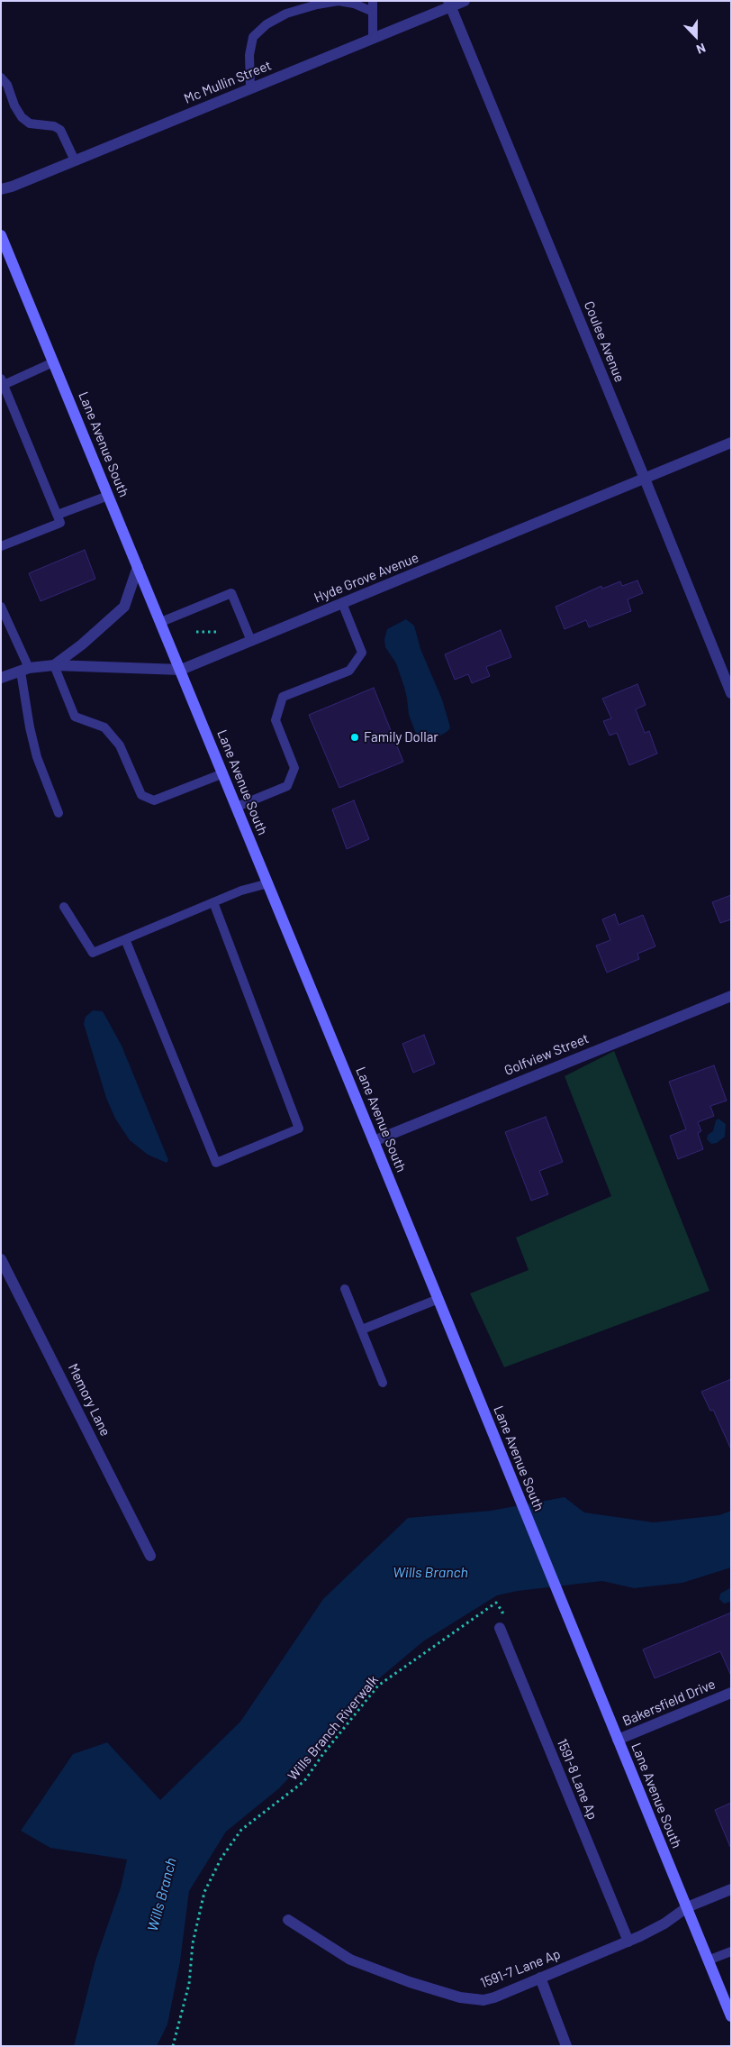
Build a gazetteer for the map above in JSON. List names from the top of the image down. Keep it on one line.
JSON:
{"streets":{"main road":["Lane Avenue South"],"street":["Mc Mullin Street","Coulee Avenue","Hyde Grove Avenue","Golfview Street","Memory Lane","Bakersfield Drive","1591-8 Lane Ap","1591-7 Lane Ap"],"path":["Wills Branch Riverwalk"]},"crossings":[["Mc Mullin Street","Coulee Avenue"],["Coulee Avenue","Hyde Grove Avenue"],["Lane Avenue South","Hyde Grove Avenue"],["Lane Avenue South","Golfview Street"],["Lane Avenue South","Bakersfield Drive"],["Lane Avenue South","1591-7 Lane Ap"],["Wills Branch Riverwalk","1591-8 Lane Ap"],["1591-8 Lane Ap","1591-7 Lane Ap"]],"water":["Wills Branch"],"places":["Family Dollar"],"north":"bottom"}
